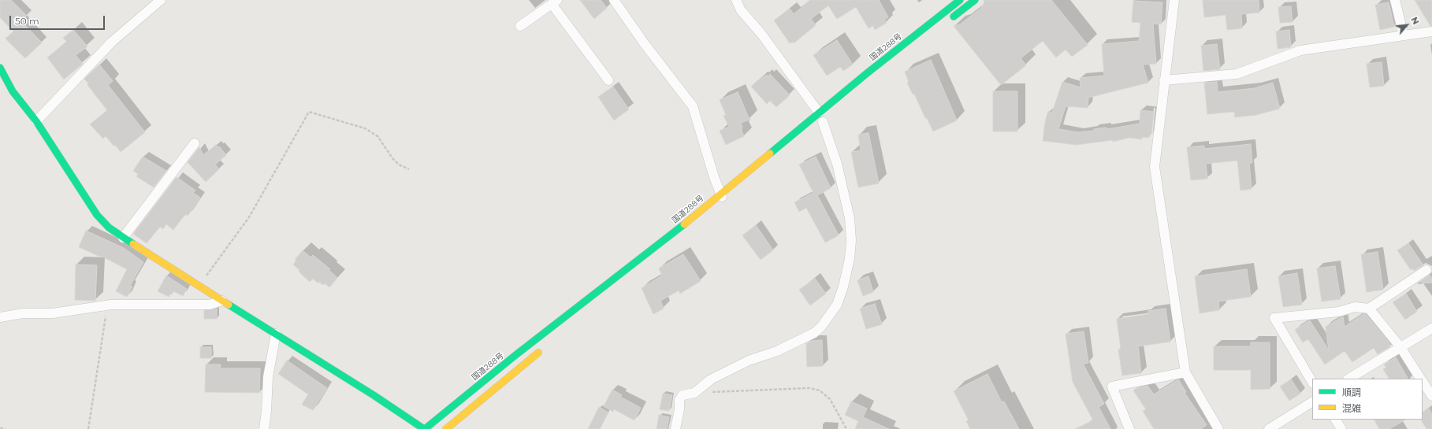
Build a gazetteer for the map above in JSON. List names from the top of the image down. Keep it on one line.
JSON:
{"streets":{"main road":["国道288号"]},"legend":["順調","混雑"],"scale_bar":"50 m","north":"top right"}
